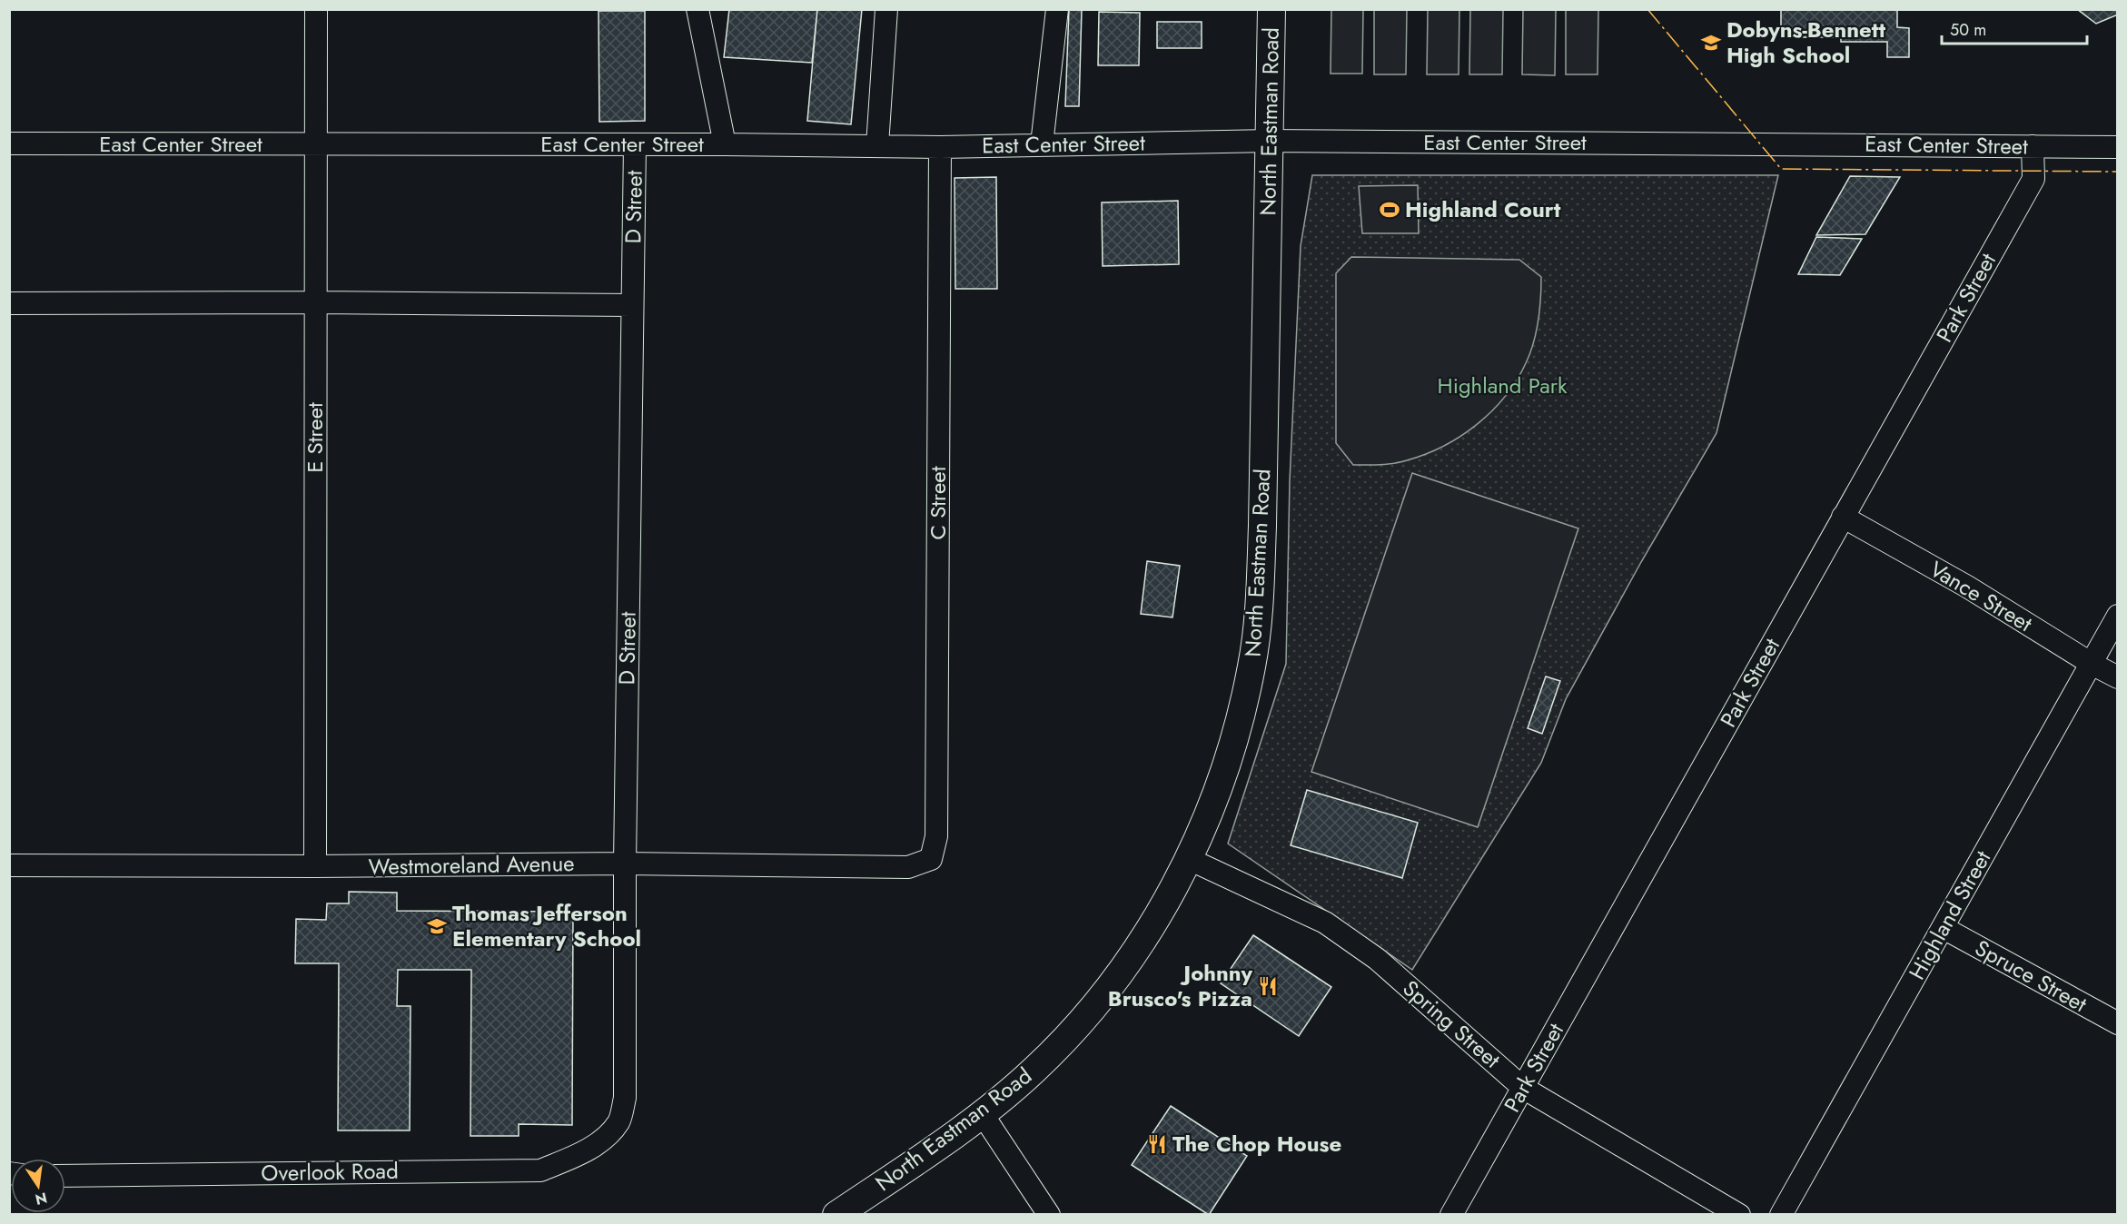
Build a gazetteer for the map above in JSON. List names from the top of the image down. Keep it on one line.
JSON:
{"streets":{"main road":["North Eastman Road"],"street":["East Center Street","D Street","Park Street","E Street","C Street","Vance Street","Westmoreland Avenue","Highland Street","Spruce Street","Spring Street","Overlook Road"]},"crossings":[["North Eastman Road","East Center Street"],["North Eastman Road","Spring Street"],["East Center Street","D Street"],["East Center Street","Park Street"],["East Center Street","E Street"],["East Center Street","C Street"],["D Street","Westmoreland Avenue"],["D Street","Overlook Road"],["Park Street","Vance Street"],["Park Street","Spring Street"],["E Street","Westmoreland Avenue"],["C Street","Westmoreland Avenue"],["Vance Street","Highland Street"],["Highland Street","Spruce Street"]],"parks":["Highland Park"],"places":{"school or university":["Dobyns-Bennett High School","Thomas Jefferson Elementary School"],"sports":["Highland Court"],"restaurant":["Johnny Brusco's Pizza","The Chop House"]},"scale_bar":"50 m","north":"bottom"}
